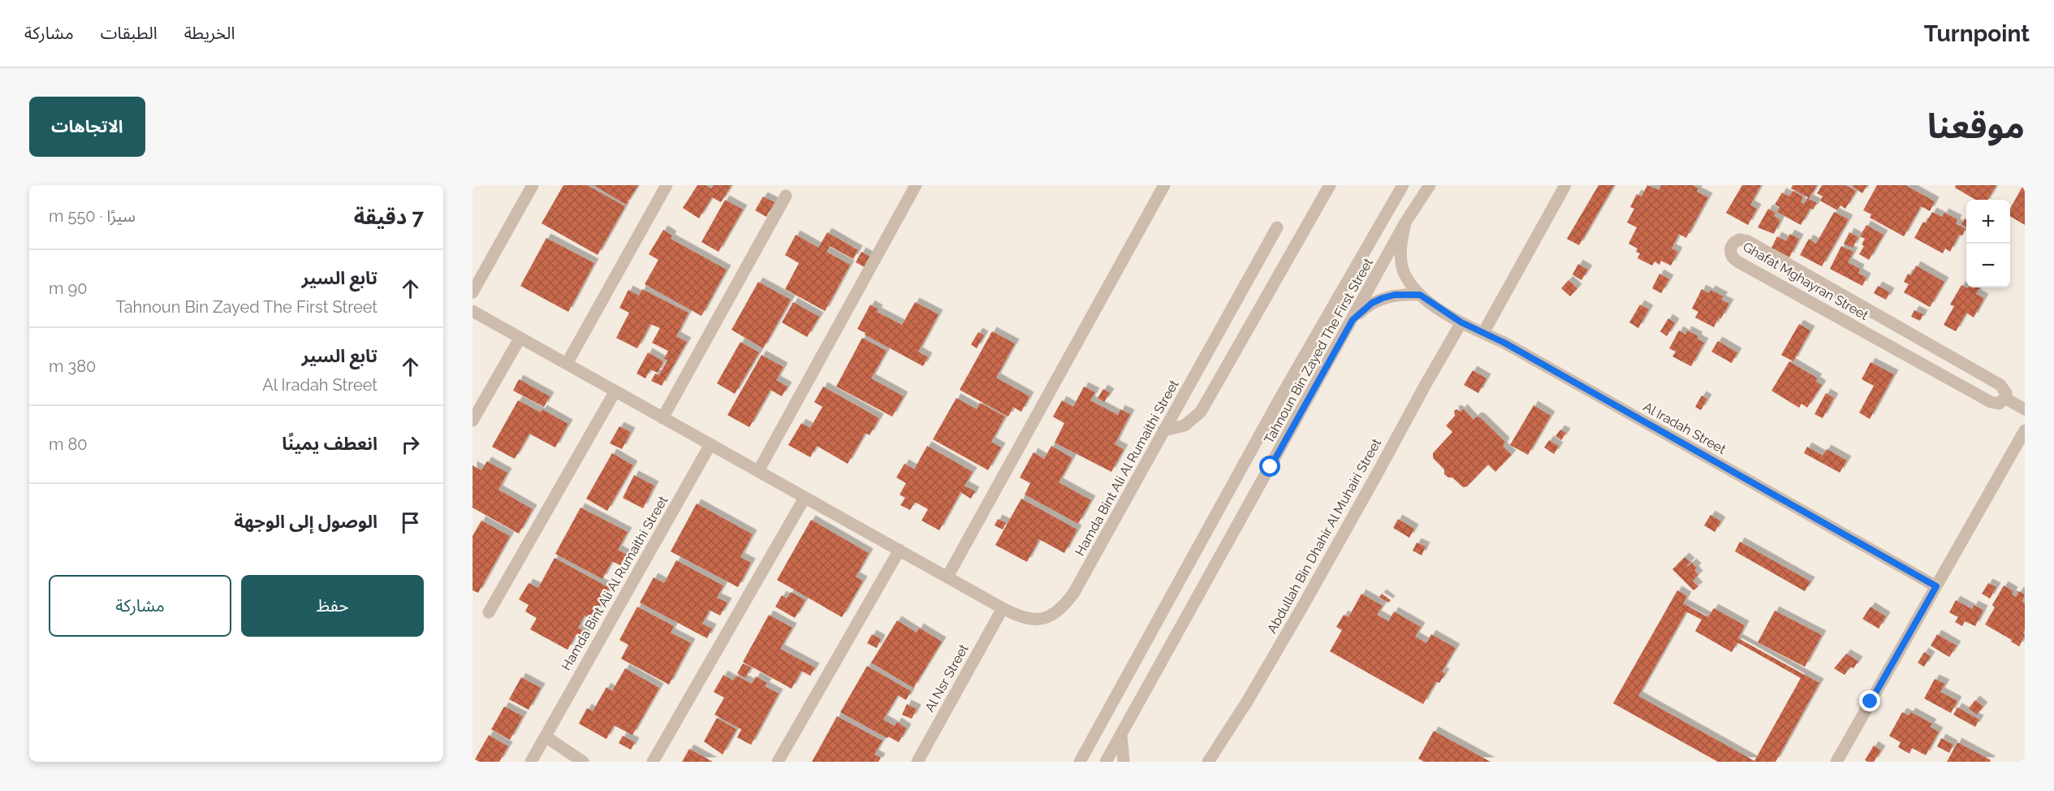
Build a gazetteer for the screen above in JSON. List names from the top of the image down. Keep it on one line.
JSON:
{"streets":{"street":["Ghafat Mghayran Street","Tahnoun Bin Zayed The First Street","Al Iradah Street","Hamda Bint Ali Al Rumaithi Street","Abdullah Bin Dhahir Al Muhairi Street","Al Nsr Street"]},"crossings":[["Tahnoun Bin Zayed The First Street","Al Iradah Street"],["Al Iradah Street","Abdullah Bin Dhahir Al Muhairi Street"],["Hamda Bint Ali Al Rumaithi Street","Al Nsr Street"]],"page":{"header":"Turnpoint","nav":["الخريطة","الطبقات","مشاركة"],"title":"موقعنا","buttons":["الاتجاهات",["حفظ","مشاركة"]],"heading":["7 دقيقة","سيرًا · 550 m"],"map_buttons":["+","−"],"list":[["تابع السير","Tahnoun Bin Zayed The First Street","90 m"],["تابع السير","Al Iradah Street","380 m"],["انعطف يمينًا","80 m"],"الوصول إلى الوجهة"]}}
